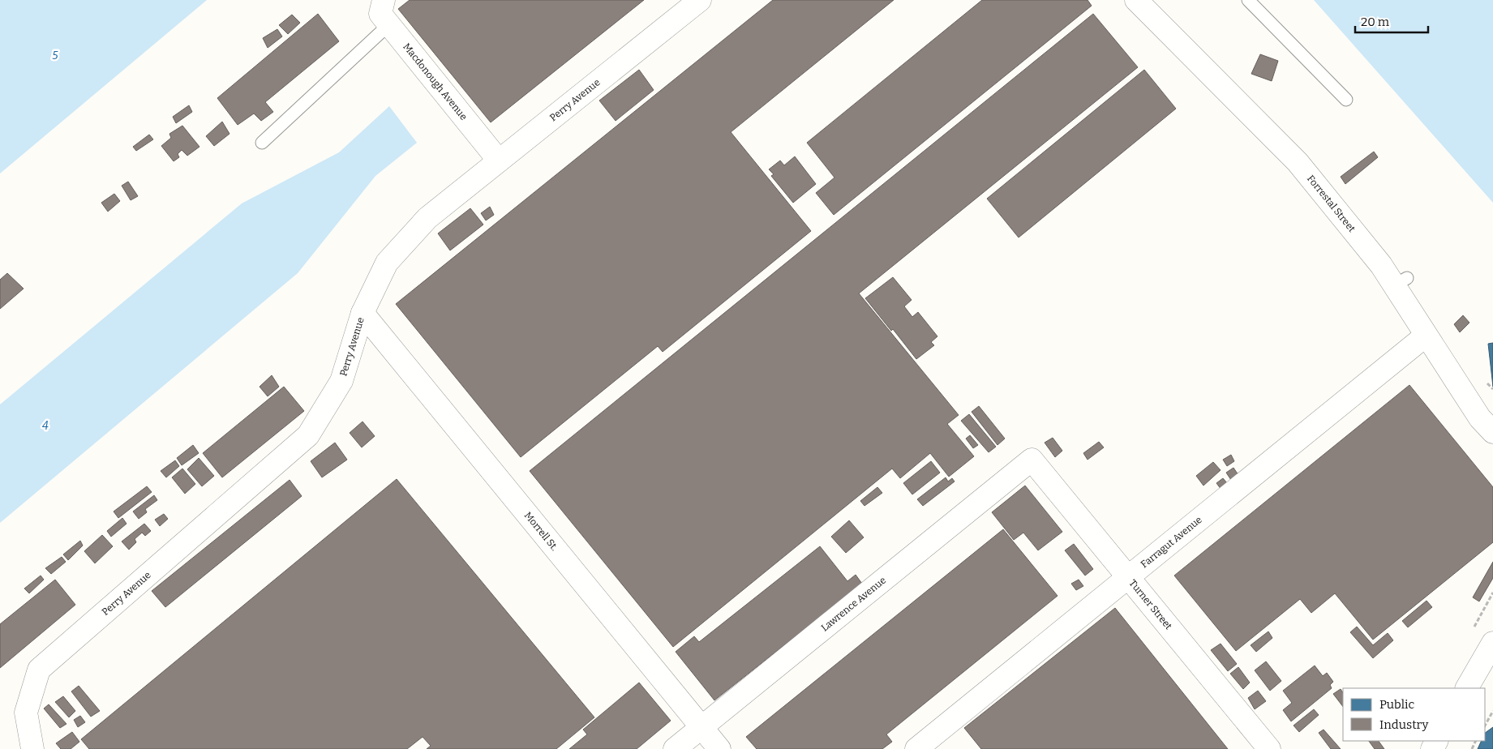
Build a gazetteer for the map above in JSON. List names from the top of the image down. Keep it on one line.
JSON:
{"streets":{"street":["Macdonough Avenue","Perry Avenue","Forrestal Street","Morrell St.","Farragut Avenue","Lawrence Avenue","Turner Street"]},"crossings":[["Macdonough Avenue","Perry Avenue"],["Perry Avenue","Morrell St."],["Forrestal Street","Farragut Avenue"],["Morrell St.","Lawrence Avenue"],["Farragut Avenue","Turner Street"],["Lawrence Avenue","Turner Street"]],"water":["5","4"],"legend":["Public","Industry"],"scale_bar":"20 m"}
